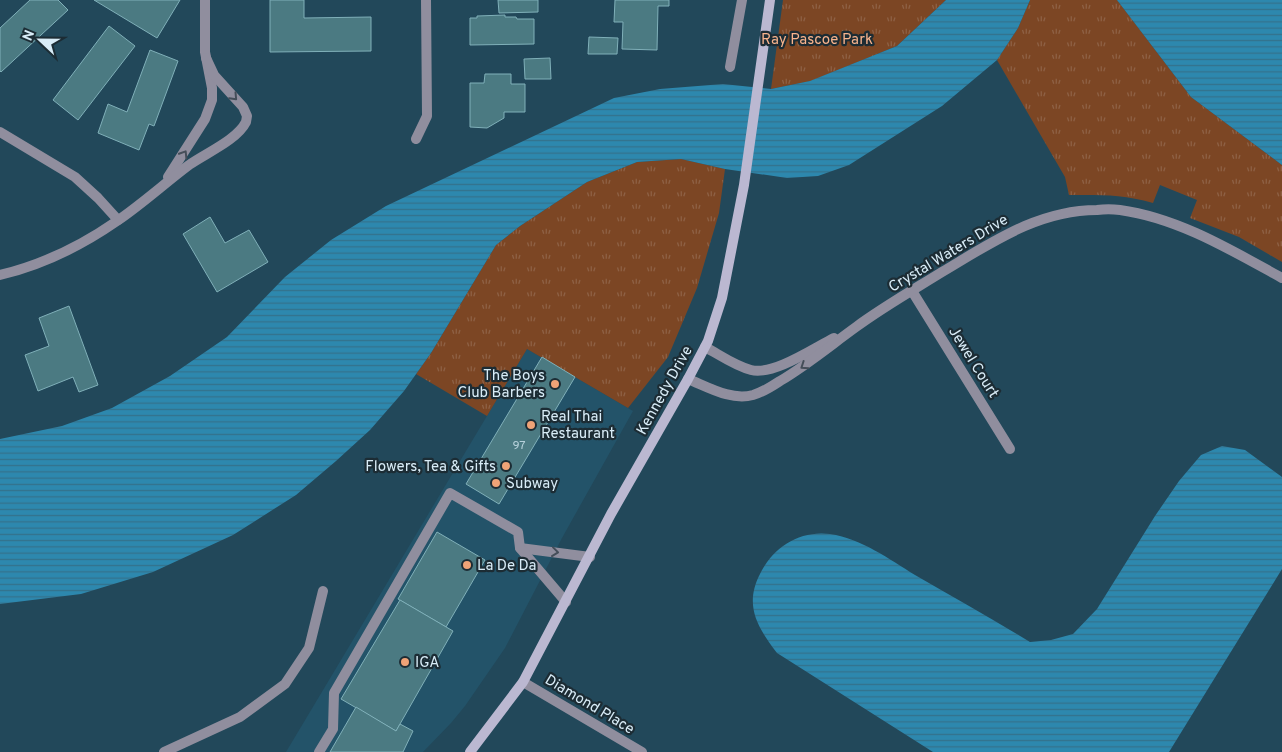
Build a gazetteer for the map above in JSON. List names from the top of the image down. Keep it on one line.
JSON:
{"streets":{"street":["Crystal Waters Drive","Jewel Court","Kennedy Drive","Diamond Place"]},"crossings":[["Crystal Waters Drive","Jewel Court"],["Crystal Waters Drive","Kennedy Drive"],["Kennedy Drive","Diamond Place"]],"parks":["Ray Pascoe Park"],"places":["The Boys Club Barbers","Real Thai Restaurant","Flowers, Tea & Gifts","Subway","La De Da","IGA"],"house_numbers":["97"],"north":"left"}
